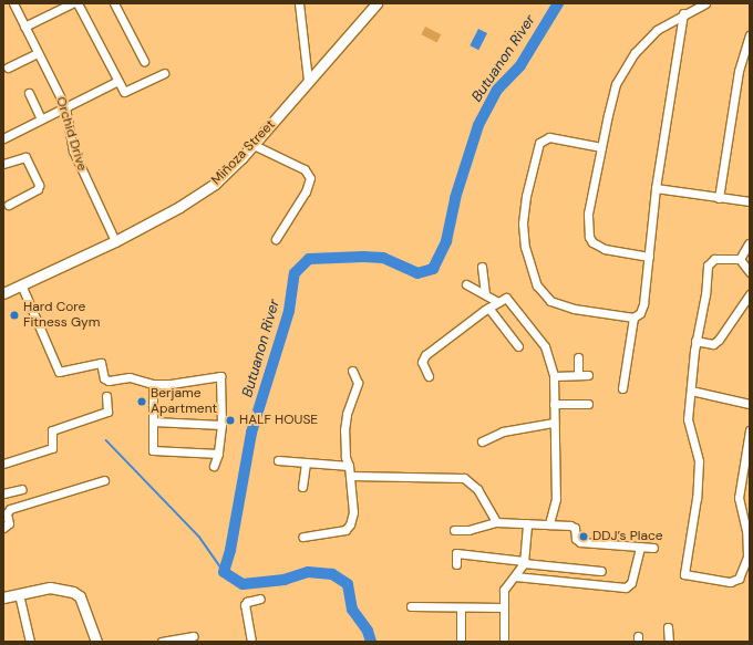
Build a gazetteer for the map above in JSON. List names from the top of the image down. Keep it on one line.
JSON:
{"streets":{"main road":["Miñoza Street"],"street":["Orchid Drive"]},"crossings":[["Orchid Drive","Miñoza Street"]],"water":["Butuanon River"],"places":["Hard Core Fitness Gym","Berjame Apartment","HALF HOUSE","DDJ’s Place"]}
